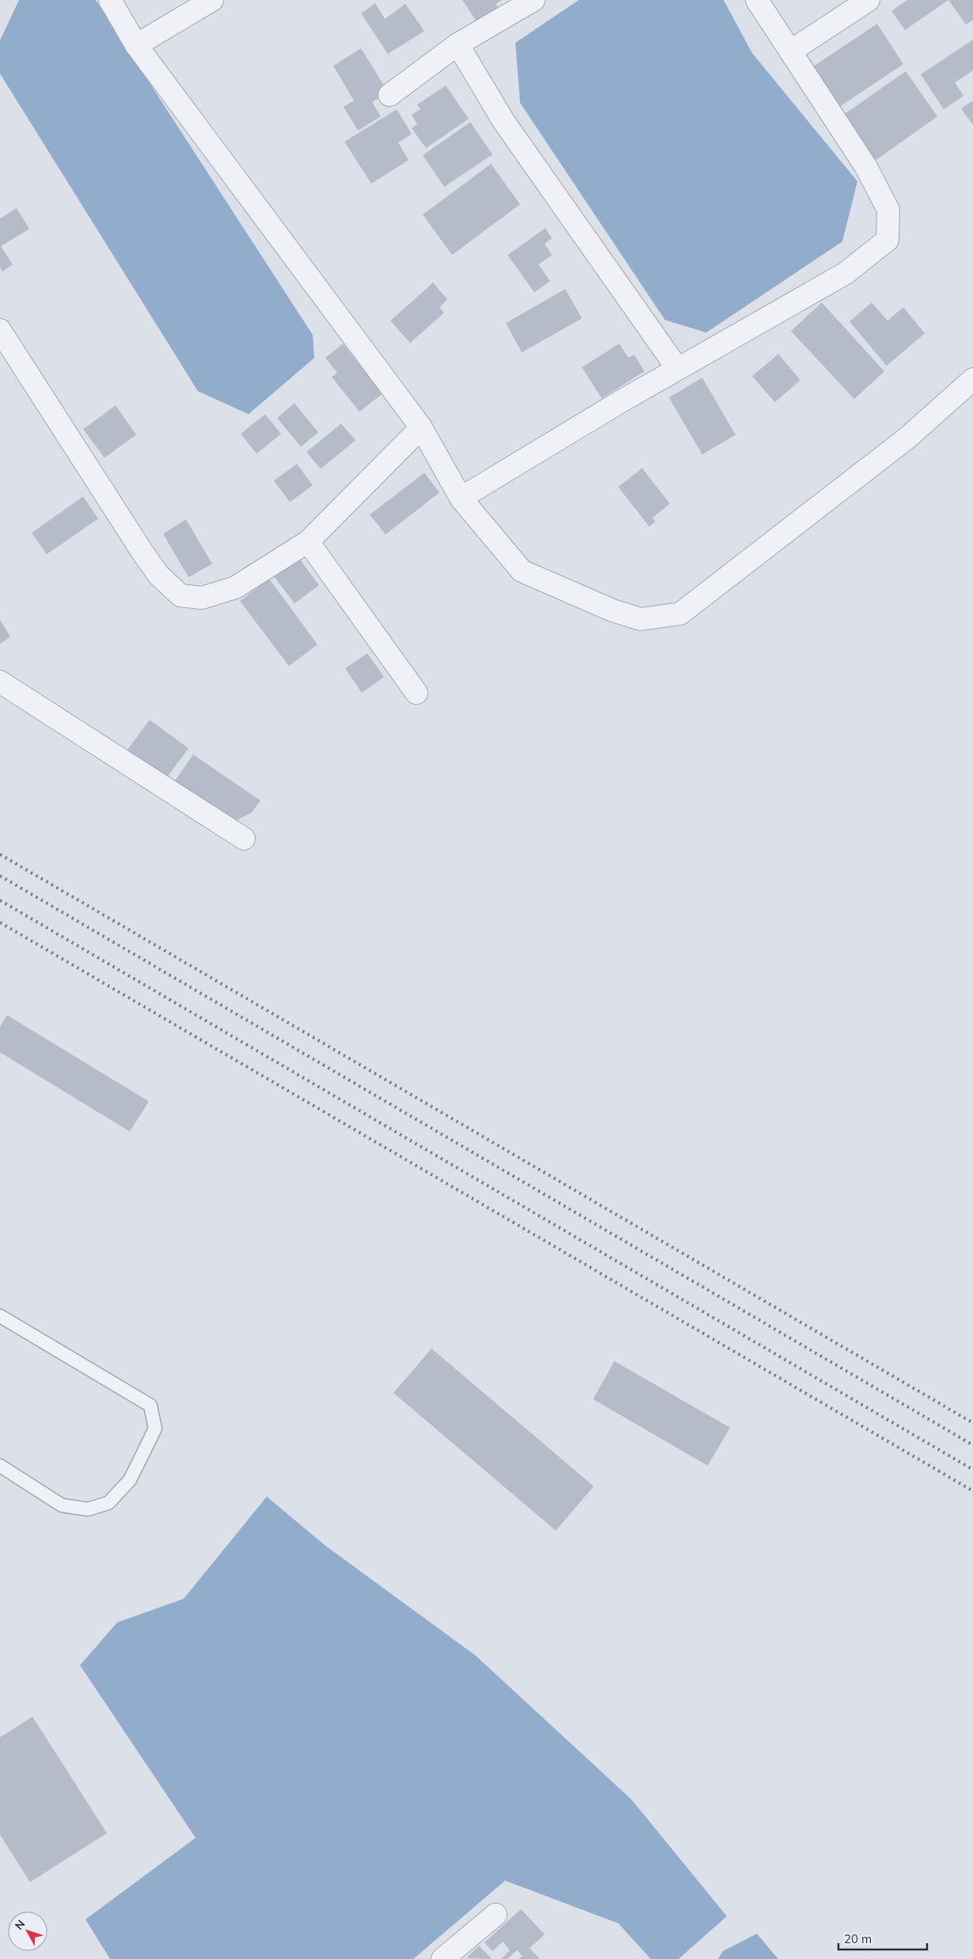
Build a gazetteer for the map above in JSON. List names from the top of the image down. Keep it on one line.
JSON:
{"scale_bar":"20 m","north":"top left"}
